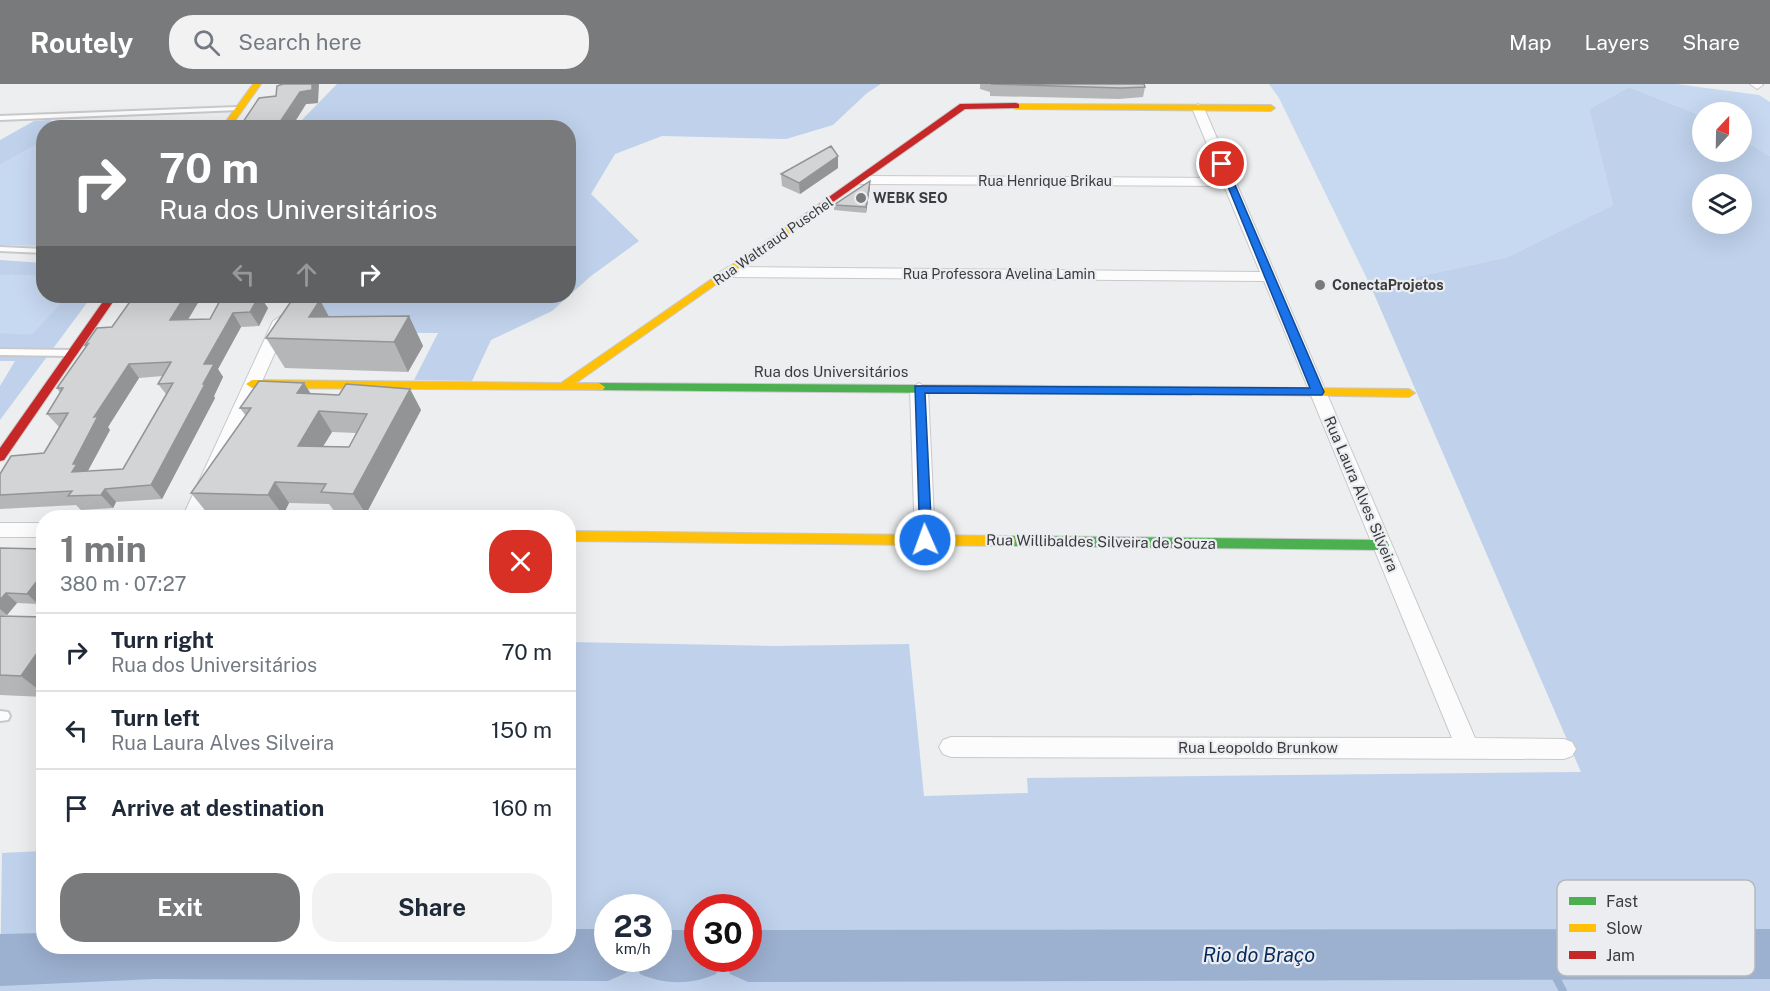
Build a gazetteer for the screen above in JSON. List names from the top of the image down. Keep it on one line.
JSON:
{"streets":{"street":["Rua Henrique Brikau","Rua Waltraud Puschel","Rua Professora Avelina Lamin","Rua dos Universitários","Rua Laura Alves Silveira","Rua Willibaldes Silveira de Souza","Rua Leopoldo Brunkow"]},"crossings":[["Rua Henrique Brikau","Rua Waltraud Puschel"],["Rua Henrique Brikau","Rua Laura Alves Silveira"],["Rua Waltraud Puschel","Rua Professora Avelina Lamin"],["Rua Waltraud Puschel","Rua dos Universitários"],["Rua Waltraud Puschel","Rua Laura Alves Silveira"],["Rua Professora Avelina Lamin","Rua Laura Alves Silveira"],["Rua dos Universitários","Rua Laura Alves Silveira"],["Rua Laura Alves Silveira","Rua Willibaldes Silveira de Souza"],["Rua Laura Alves Silveira","Rua Leopoldo Brunkow"]],"water":["Rio do Braço"],"places":["WEBK SEO","ConectaProjetos"],"legend":["Fast","Slow","Jam"],"north":"top","page":{"header":"Routely","search":"Search here","nav":["Map","Layers","Share"],"turn":["70 m","Rua dos Universitários"],"heading":["1 min","380 m · 07:27"],"list":[{"name":"Turn right","note":"Rua dos Universitários","value":"70 m"},{"name":"Turn left","note":"Rua Laura Alves Silveira","value":"150 m"},{"name":"Arrive at destination","value":"160 m"}],"buttons":["Exit","Share"],"speed":"23 km/h","limit":"30"}}
